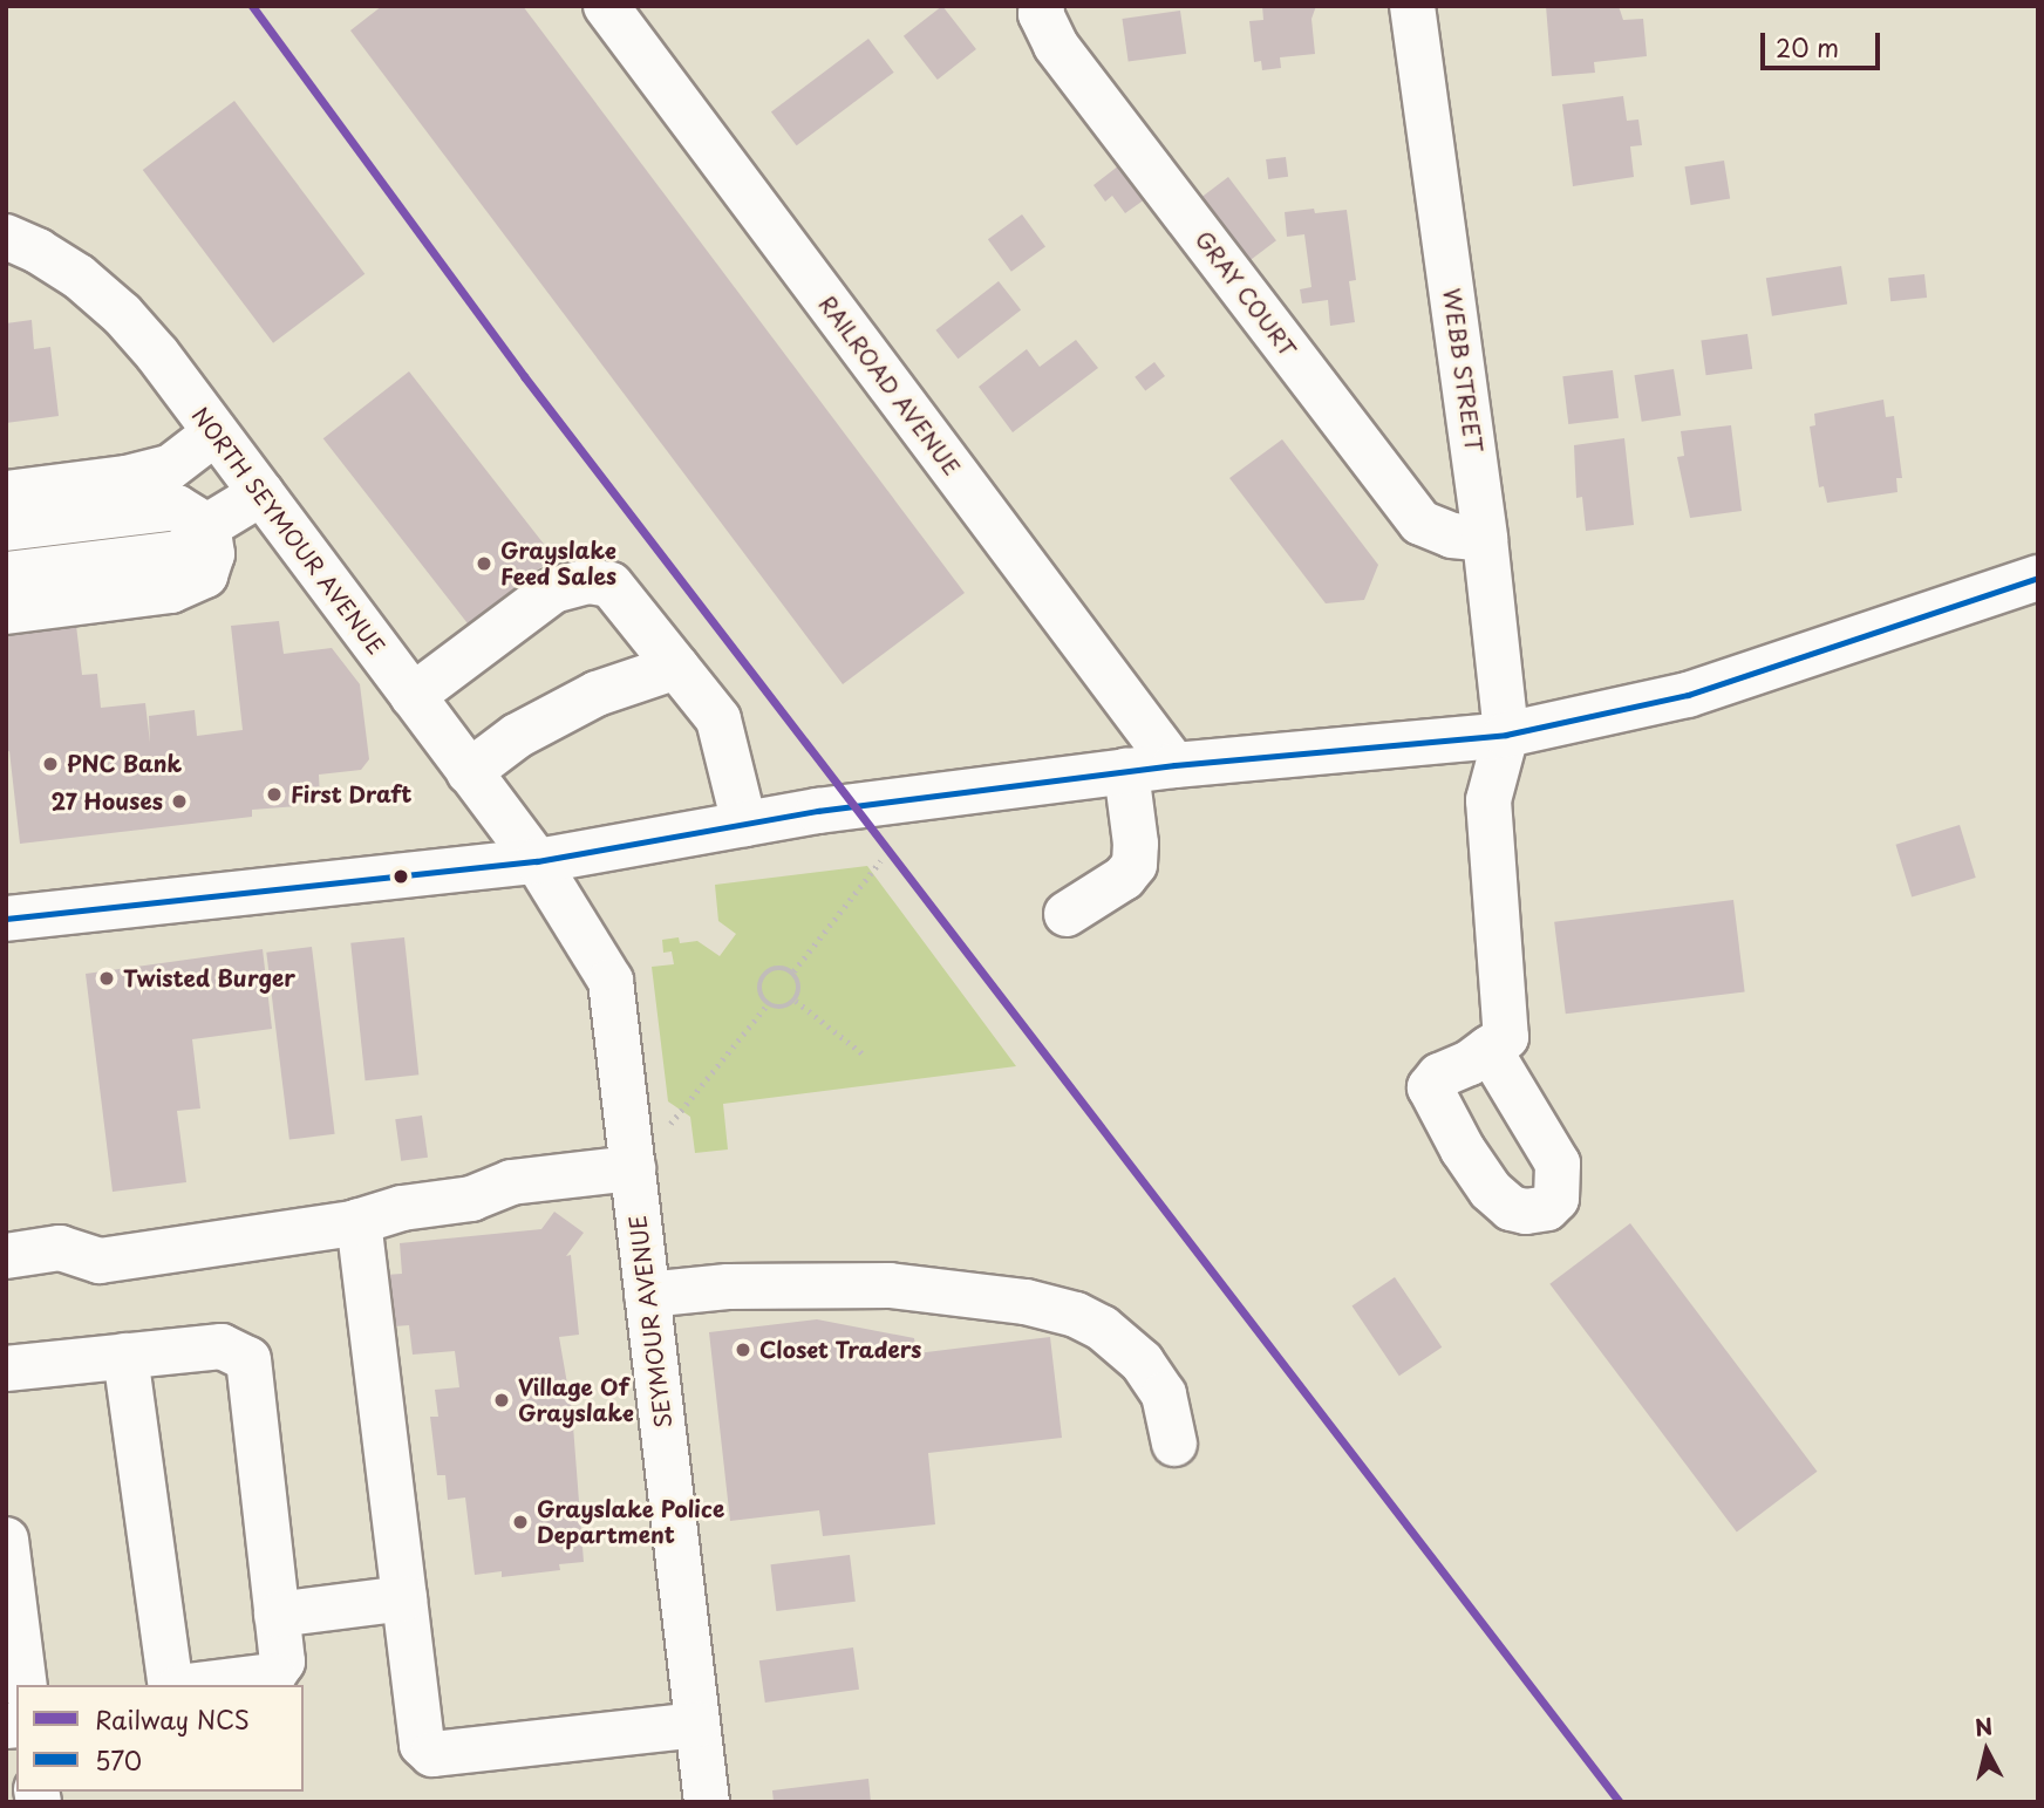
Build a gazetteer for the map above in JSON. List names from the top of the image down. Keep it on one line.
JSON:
{"streets":{"street":["GRAY COURT","WEBB STREET","RAILROAD AVENUE","NORTH SEYMOUR AVENUE","SEYMOUR AVENUE"]},"crossings":[["GRAY COURT","WEBB STREET"],["NORTH SEYMOUR AVENUE","SEYMOUR AVENUE"]],"places":["Grayslake Feed Sales","PNC Bank","First Draft","27 Houses","Twisted Burger","Closet Traders","Village Of Grayslake","Grayslake Police Department"],"lines":["rail line NCS","transit line 570"],"legend":["Railway NCS","570"],"scale_bar":"20 m","north":"top"}
